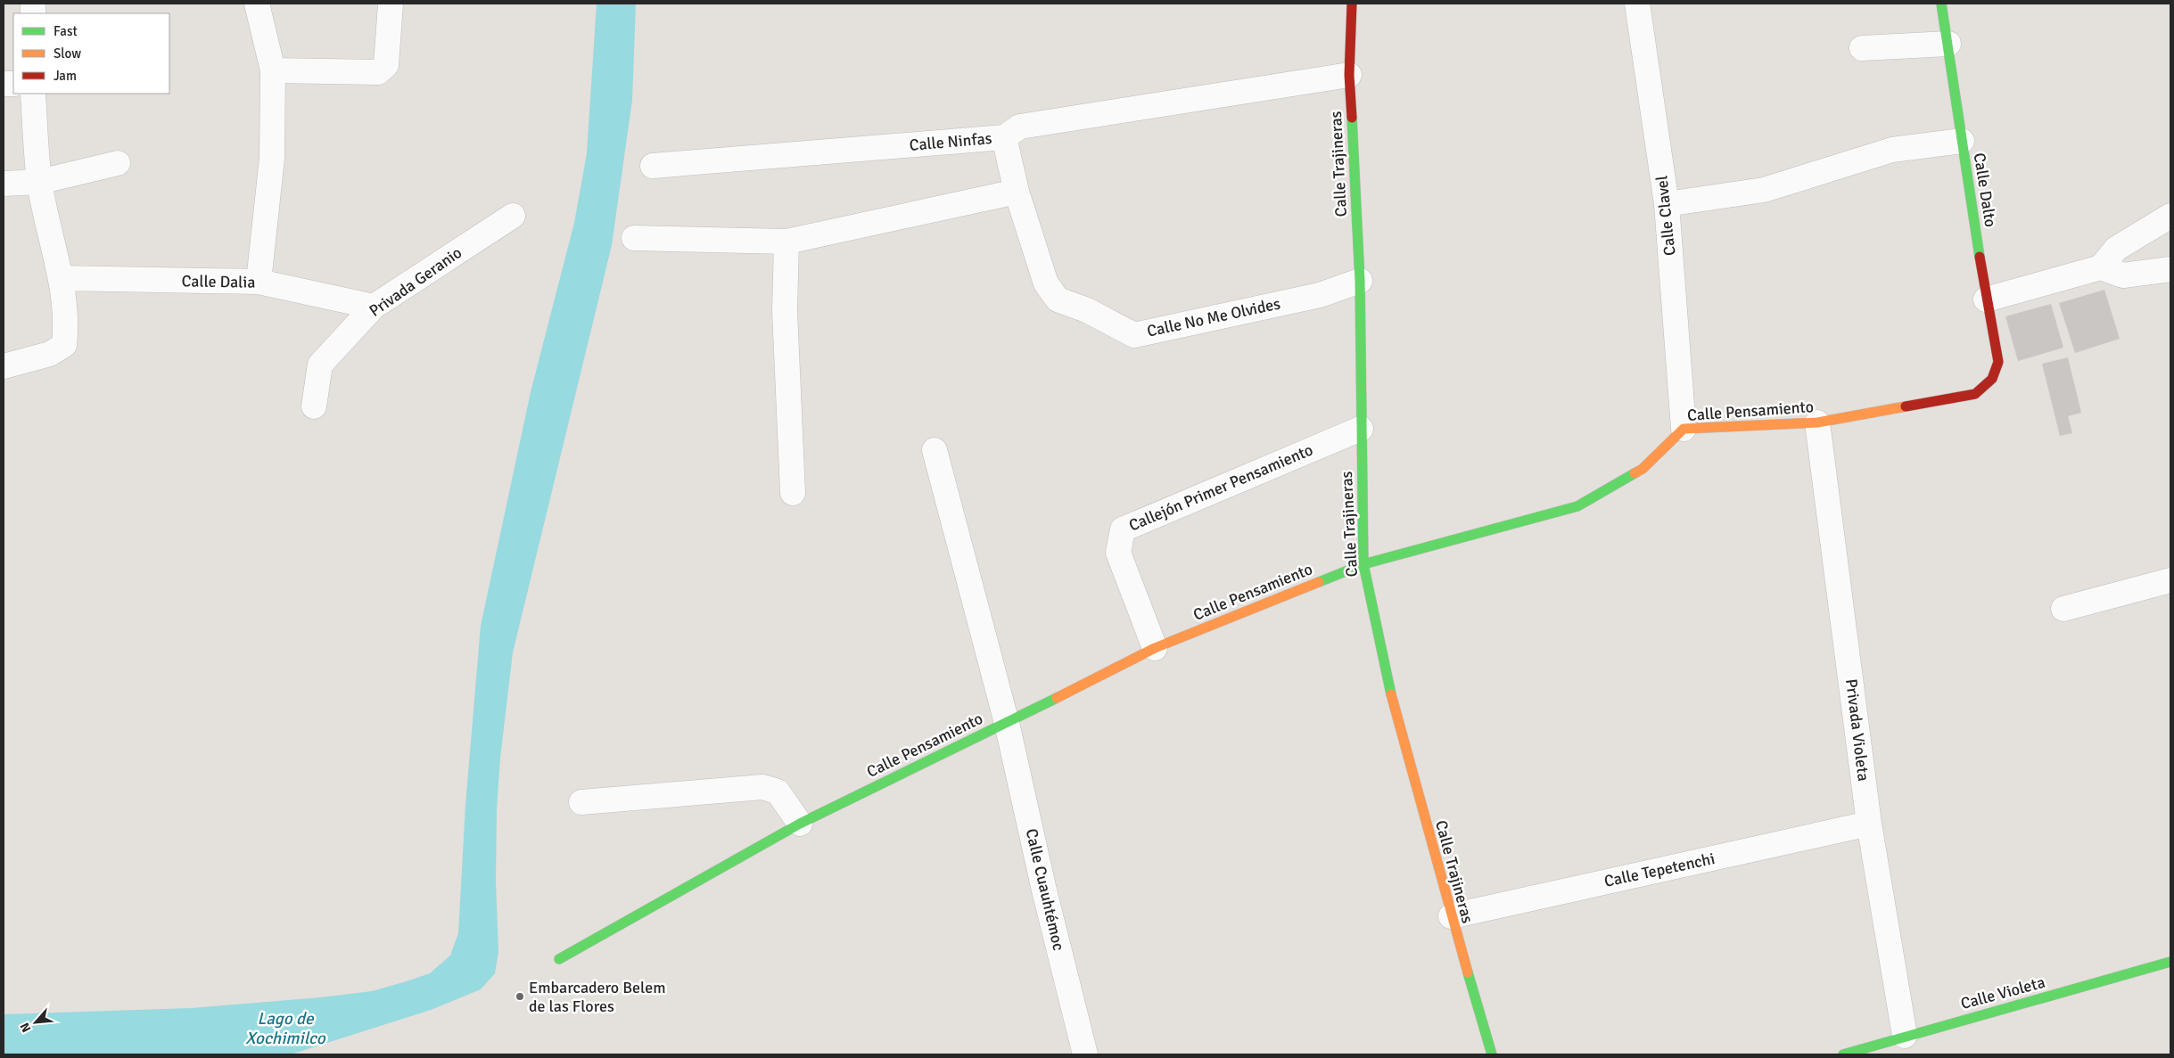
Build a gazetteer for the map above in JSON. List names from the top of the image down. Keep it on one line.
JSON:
{"streets":{"street":["Calle Ninfas","Calle Trajineras","Calle Dalto","Calle Clavel","Calle Dalia","Privada Geranio","Calle No Me Olvides","Calle Pensamiento","Callejón Primer Pensamiento","Privada Violeta","Calle Tepetenchi","Calle Cuauhtémoc","Calle Violeta"]},"crossings":[["Calle Ninfas","Calle Trajineras"],["Calle Ninfas","Calle No Me Olvides"],["Calle Trajineras","Calle No Me Olvides"],["Calle Trajineras","Calle Pensamiento"],["Calle Trajineras","Callejón Primer Pensamiento"],["Calle Trajineras","Calle Tepetenchi"],["Calle Dalto","Calle Pensamiento"],["Calle Clavel","Calle Pensamiento"],["Calle Dalia","Privada Geranio"],["Calle Pensamiento","Callejón Primer Pensamiento"],["Calle Pensamiento","Privada Violeta"],["Calle Pensamiento","Calle Cuauhtémoc"],["Privada Violeta","Calle Tepetenchi"],["Privada Violeta","Calle Violeta"]],"water":["Lago de Xochimilco"],"places":["Embarcadero Belem de las Flores"],"legend":["Fast","Slow","Jam"],"north":"bottom left"}
